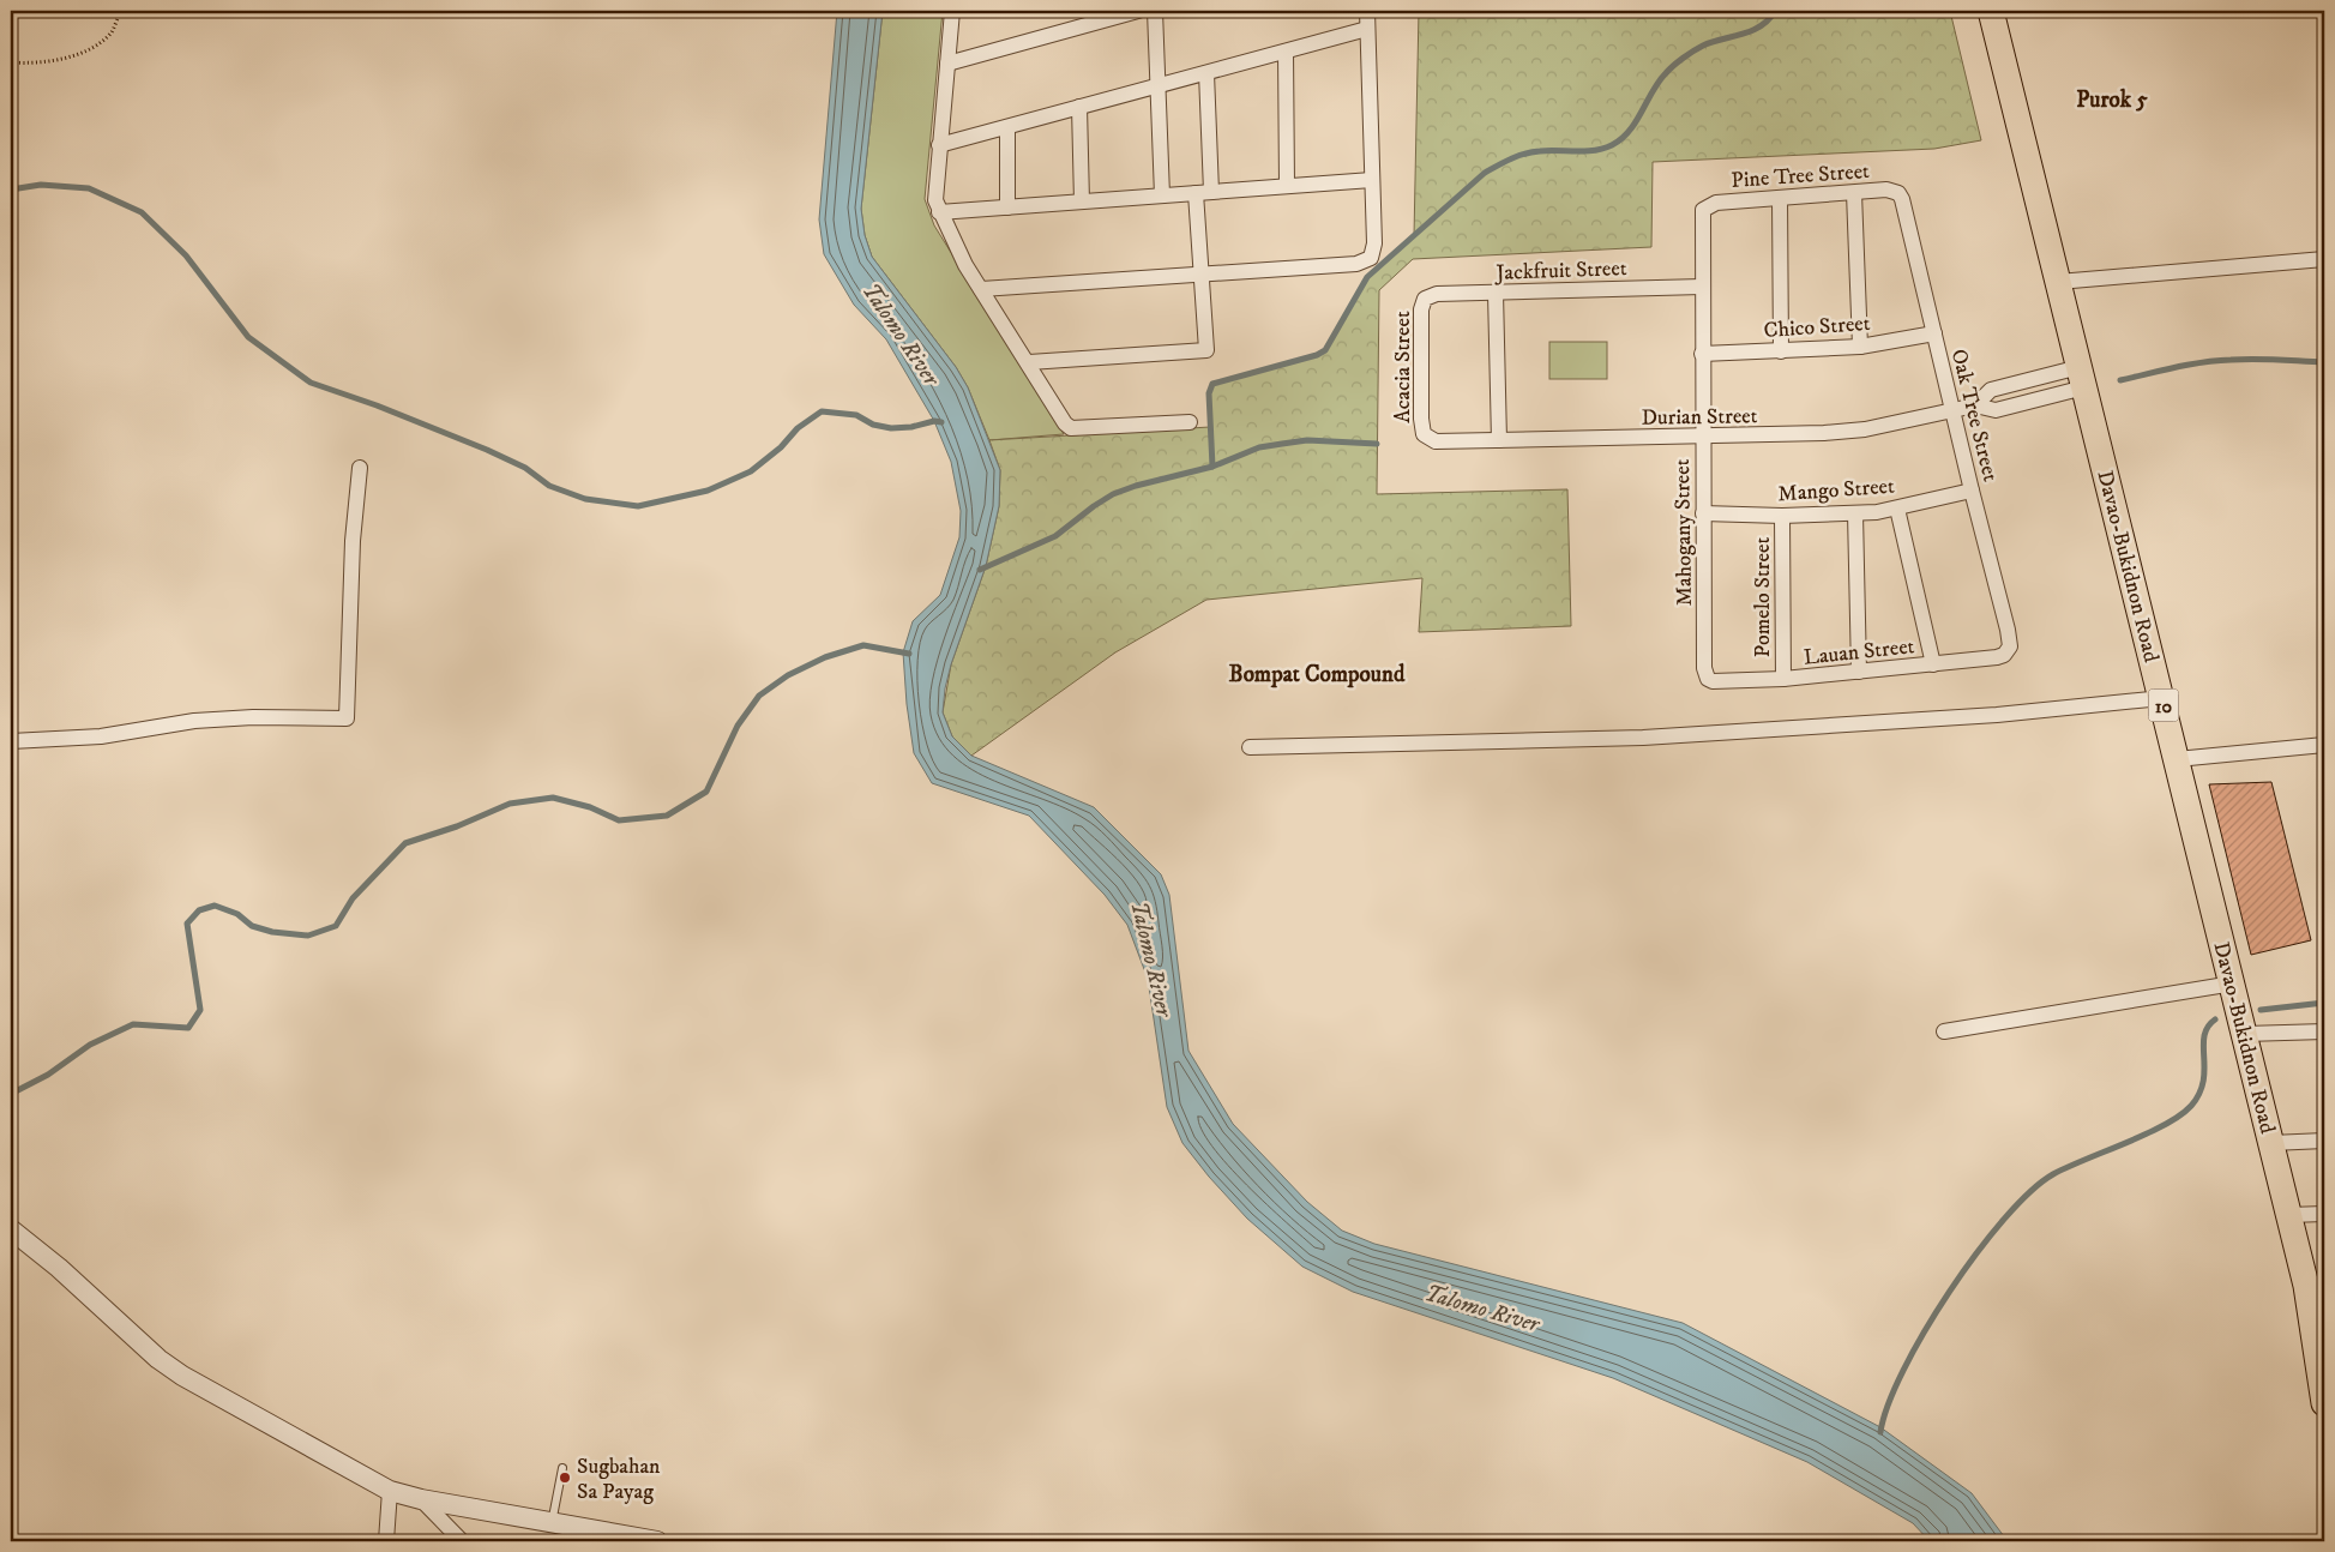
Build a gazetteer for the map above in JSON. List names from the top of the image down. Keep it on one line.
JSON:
{"streets":{"highway":["Davao-Bukidnon Road","10"],"street":["Pine Tree Street","Jackfruit Street","Chico Street","Acacia Street","Oak Tree Street","Durian Street","Mango Street","Mahogany Street","Pomelo Street","Lauan Street"]},"crossings":[["Pine Tree Street","Oak Tree Street"],["Pine Tree Street","Mahogany Street"],["Jackfruit Street","Acacia Street"],["Jackfruit Street","Mahogany Street"],["Chico Street","Oak Tree Street"],["Chico Street","Mahogany Street"],["Acacia Street","Durian Street"],["Oak Tree Street","Durian Street"],["Oak Tree Street","Mango Street"],["Oak Tree Street","Lauan Street"],["Durian Street","Mahogany Street"],["Durian Street","Davao-Bukidnon Road"],["Mango Street","Mahogany Street"],["Mango Street","Pomelo Street"],["Mahogany Street","Lauan Street"],["Pomelo Street","Lauan Street"]],"districts":["Purok 5","Bompat Compound"],"water":["Talomo River"],"places":["Sugbahan Sa Payag"]}
